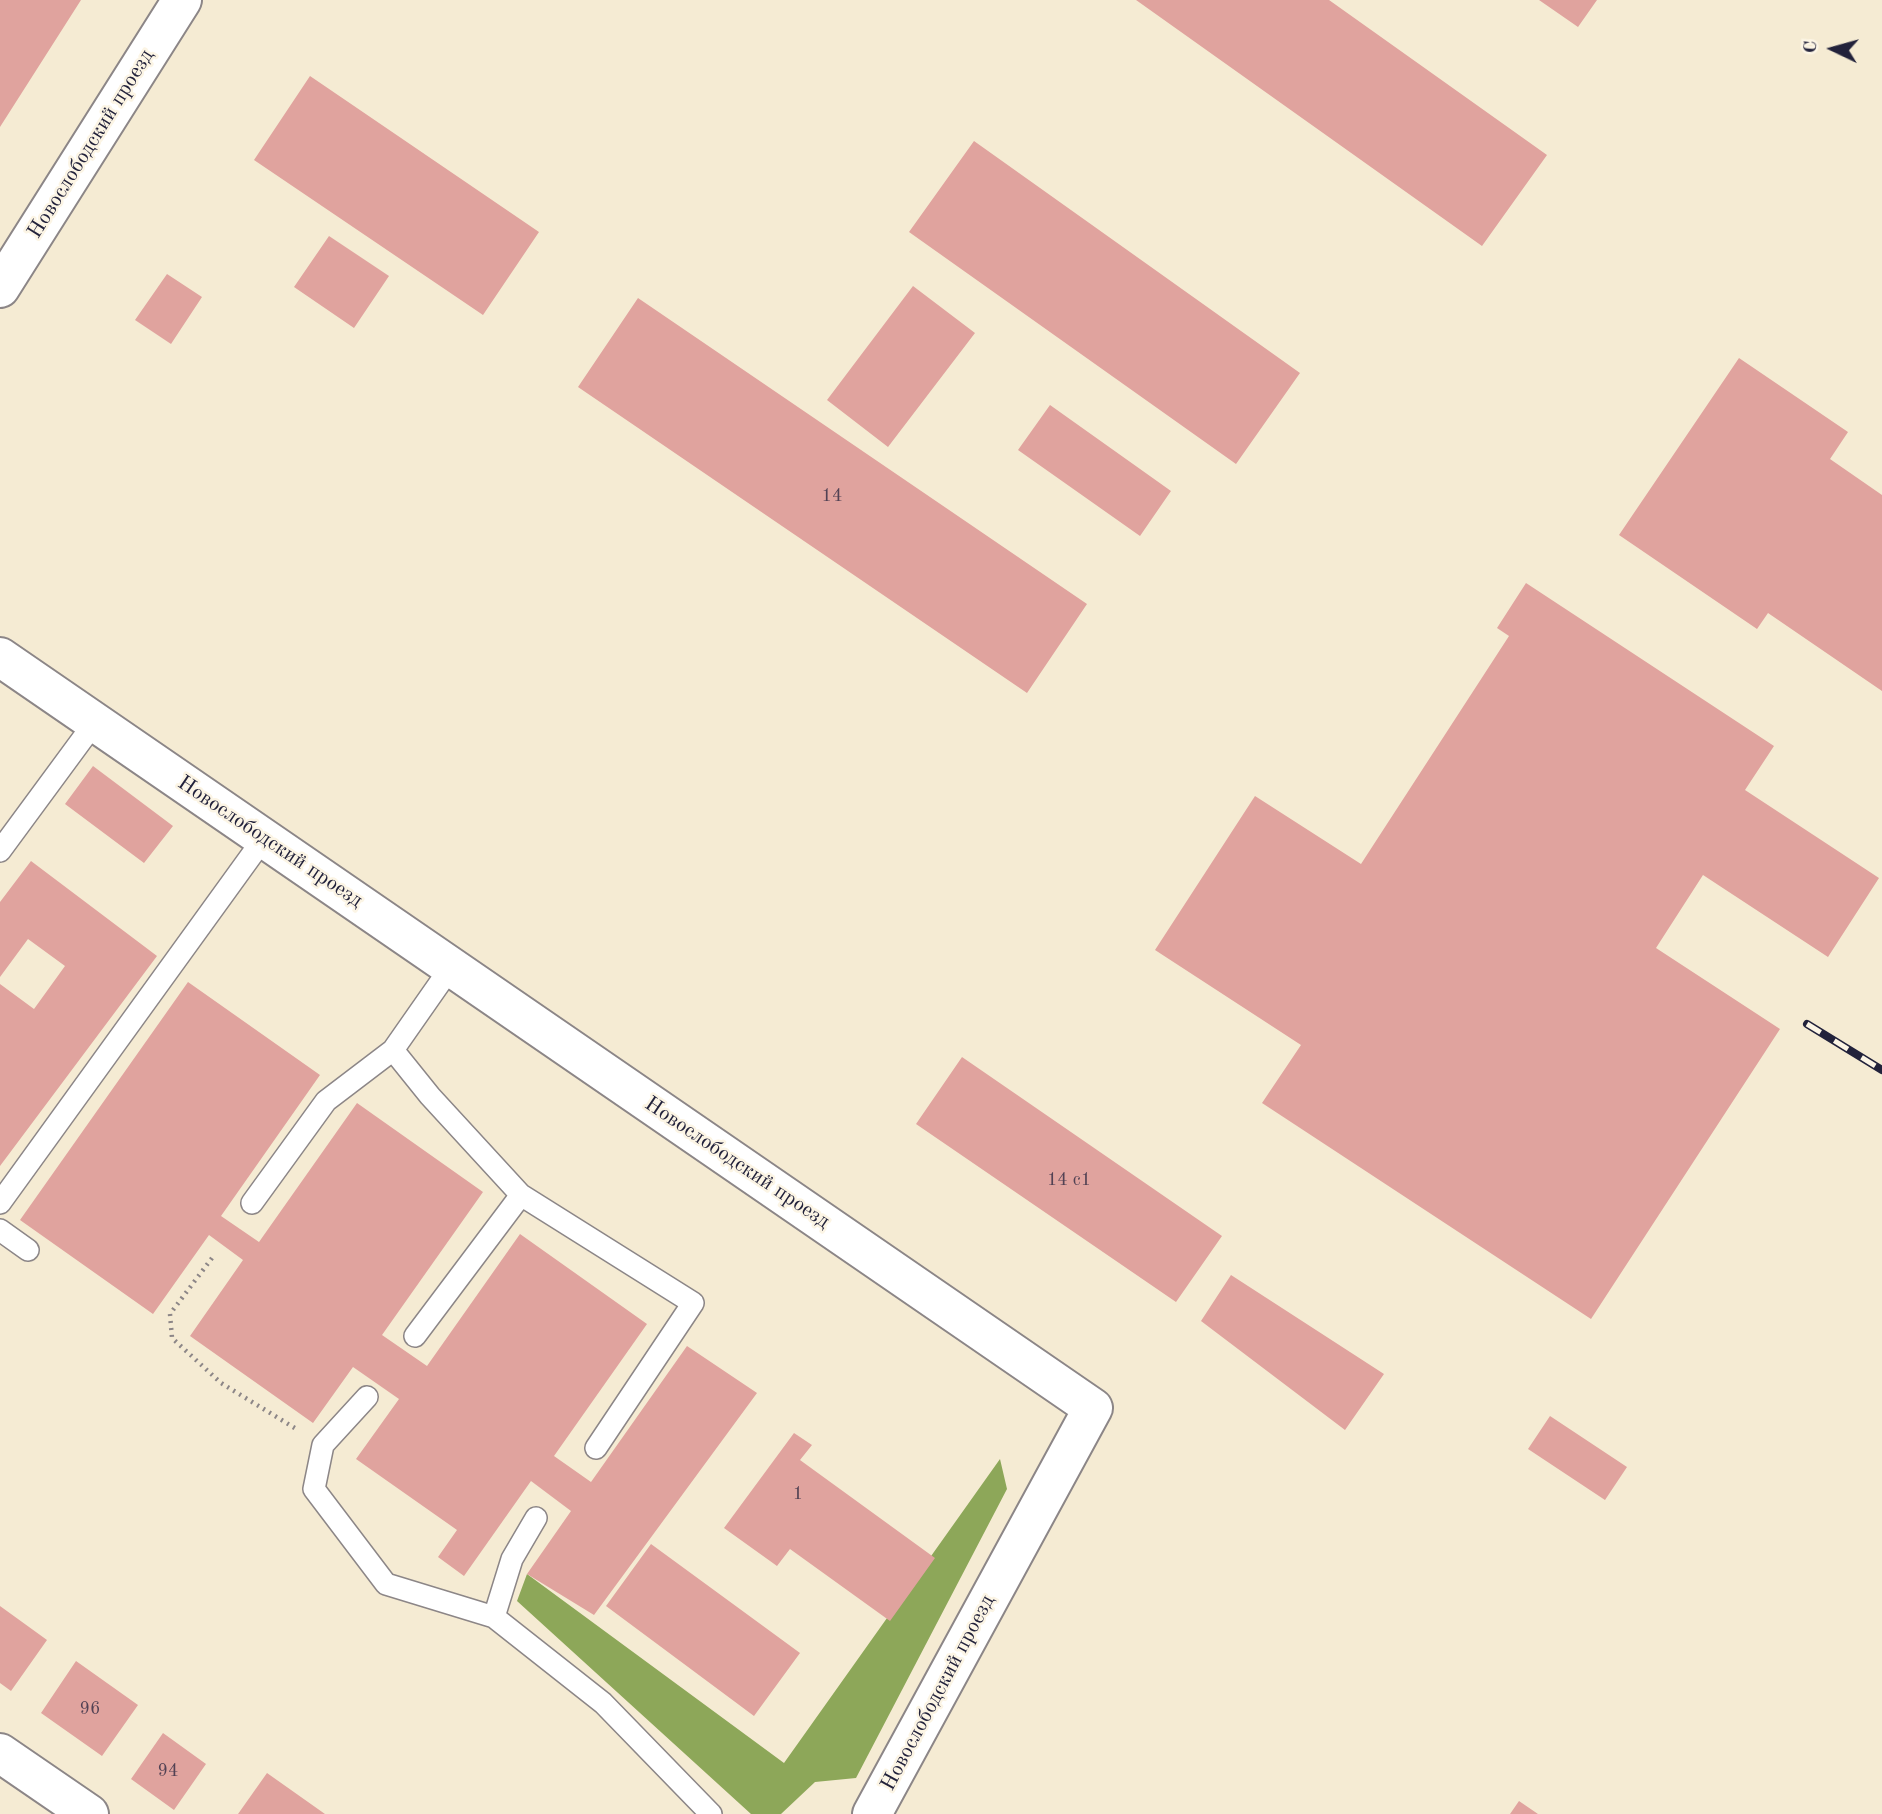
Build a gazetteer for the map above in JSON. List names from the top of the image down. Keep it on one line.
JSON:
{"streets":{"street":["Новослободский проезд"]},"house_numbers":["14","14 с1","1","96","94"],"north":"left"}
